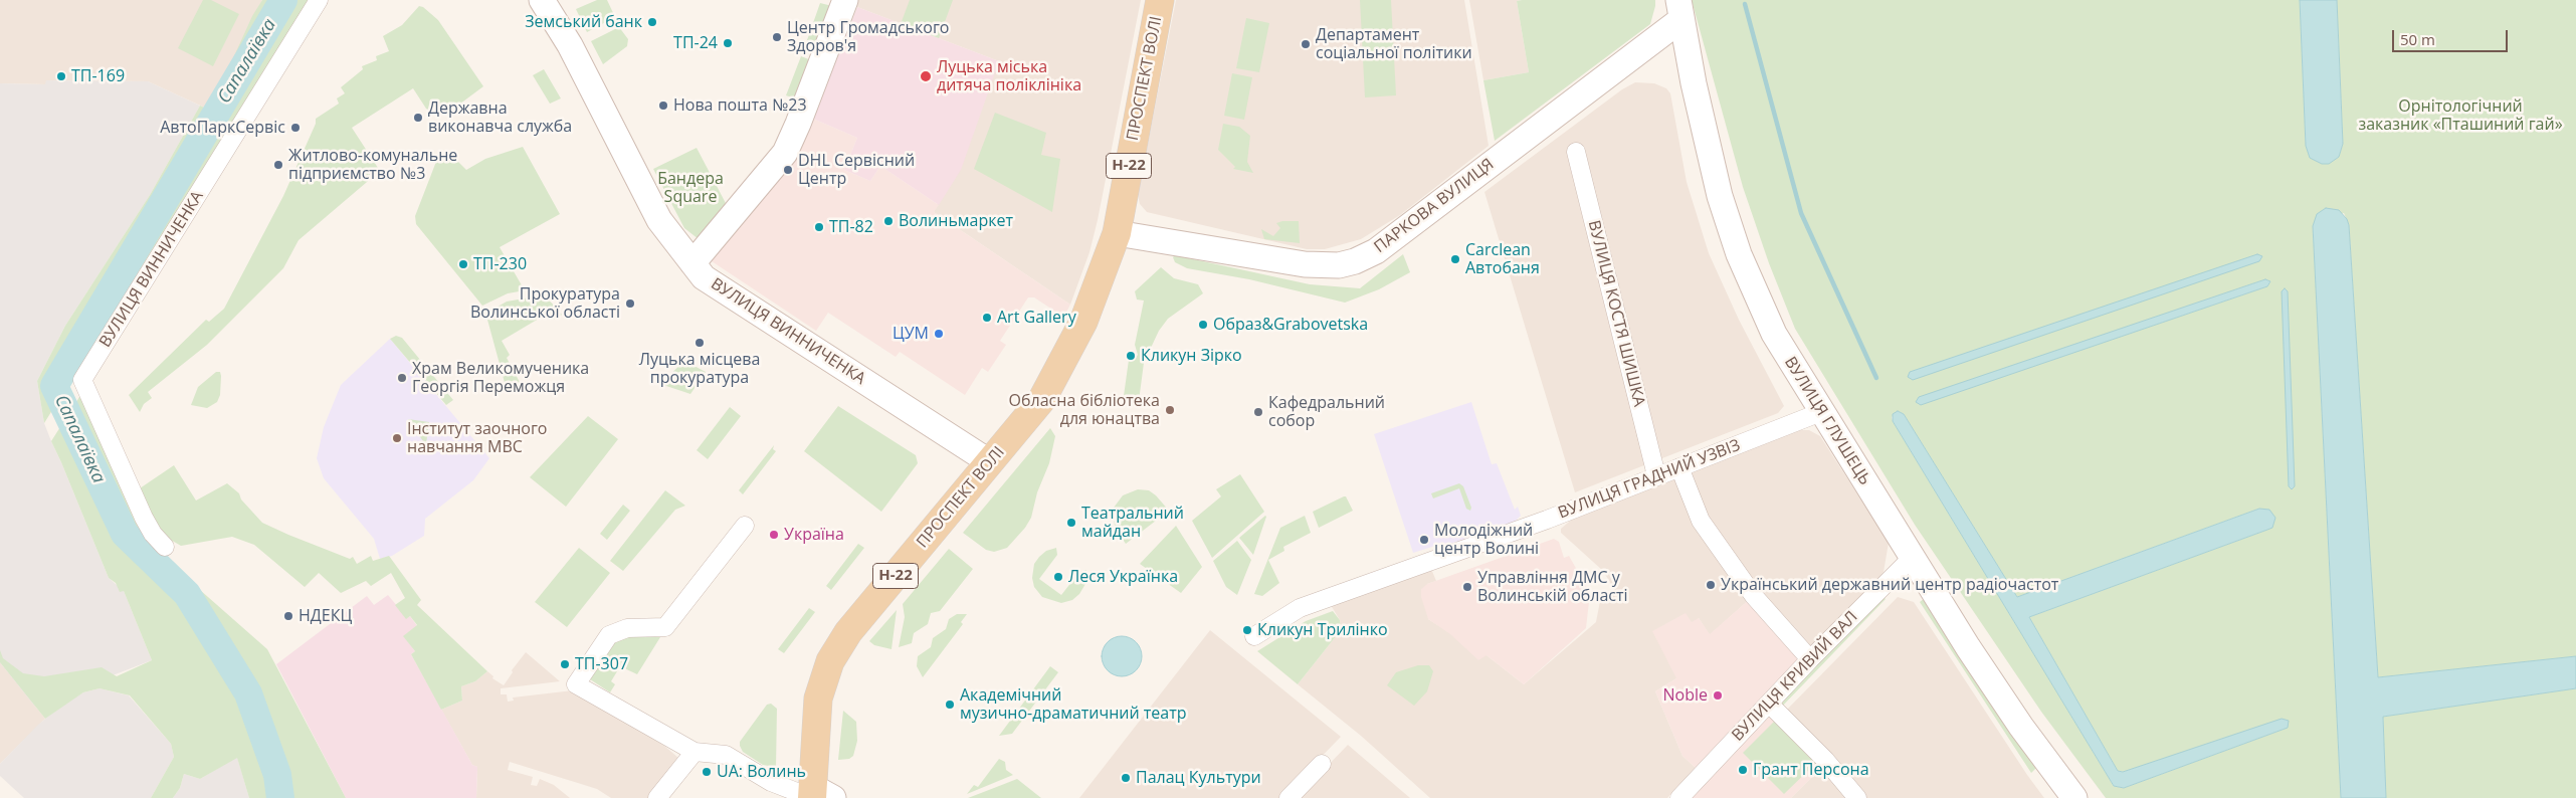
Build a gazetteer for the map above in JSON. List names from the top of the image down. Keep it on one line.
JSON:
{"streets":{"main road":["ПРОСПЕКТ ВОЛІ","Н-22","ПАРКОВА ВУЛИЦЯ","ВУЛИЦЯ ВИННИЧЕНКА","ВУЛИЦЯ ГЛУШЕЦЬ"],"street":["ВУЛИЦЯ КОСТЯ ШИШКА","ВУЛИЦЯ ГРАДНИЙ УЗВІЗ","ВУЛИЦЯ КРИВИЙ ВАЛ"]},"crossings":[["ПРОСПЕКТ ВОЛІ","ПАРКОВА ВУЛИЦЯ"],["ПРОСПЕКТ ВОЛІ","ВУЛИЦЯ ВИННИЧЕНКА"],["ПАРКОВА ВУЛИЦЯ","ВУЛИЦЯ ГЛУШЕЦЬ"],["ВУЛИЦЯ КОСТЯ ШИШКА","ВУЛИЦЯ ГРАДНИЙ УЗВІЗ"],["ВУЛИЦЯ ГЛУШЕЦЬ","ВУЛИЦЯ ГРАДНИЙ УЗВІЗ"],["ВУЛИЦЯ ГЛУШЕЦЬ","ВУЛИЦЯ КРИВИЙ ВАЛ"]],"water":["Сапалаївка"],"parks":["Орнітологічний заказник «Пташиний гай»","Бандера Square"],"places":["Земський банк","Центр Громадського Здоров'я","ТП-24","Департамент соціальної політики","ТП-169","Луцька міська дитяча поліклініка","Нова пошта №23","Державна виконавча служба","АвтоПаркСервіс","Житлово-комунальне підприємство №3","DHL Сервісний Центр","Волиньмаркет","ТП-82","Carclean Автобаня","ТП-230","Прокуратура Волинської області","Art Gallery","Образ&Grabovetska","ЦУМ","Луцька місцева прокуратура","Кликун Зірко","Храм Великомученика Георгія Переможця","Обласна бібліотека для юнацтва","Кафедральний собор","Інститут заочного навчання МВС","Театральний майдан","Україна","Молодіжний центр Волині","Леся Українка","Український державний центр радіочастот","Управління ДМС у Волинській області","НДЕКЦ","Кликун Трилінко","ТП-307","Noble","Академічний музично-драматичний театр","Грант Персона","UA: Волинь","Палац Культури"],"scale_bar":"50 m"}
